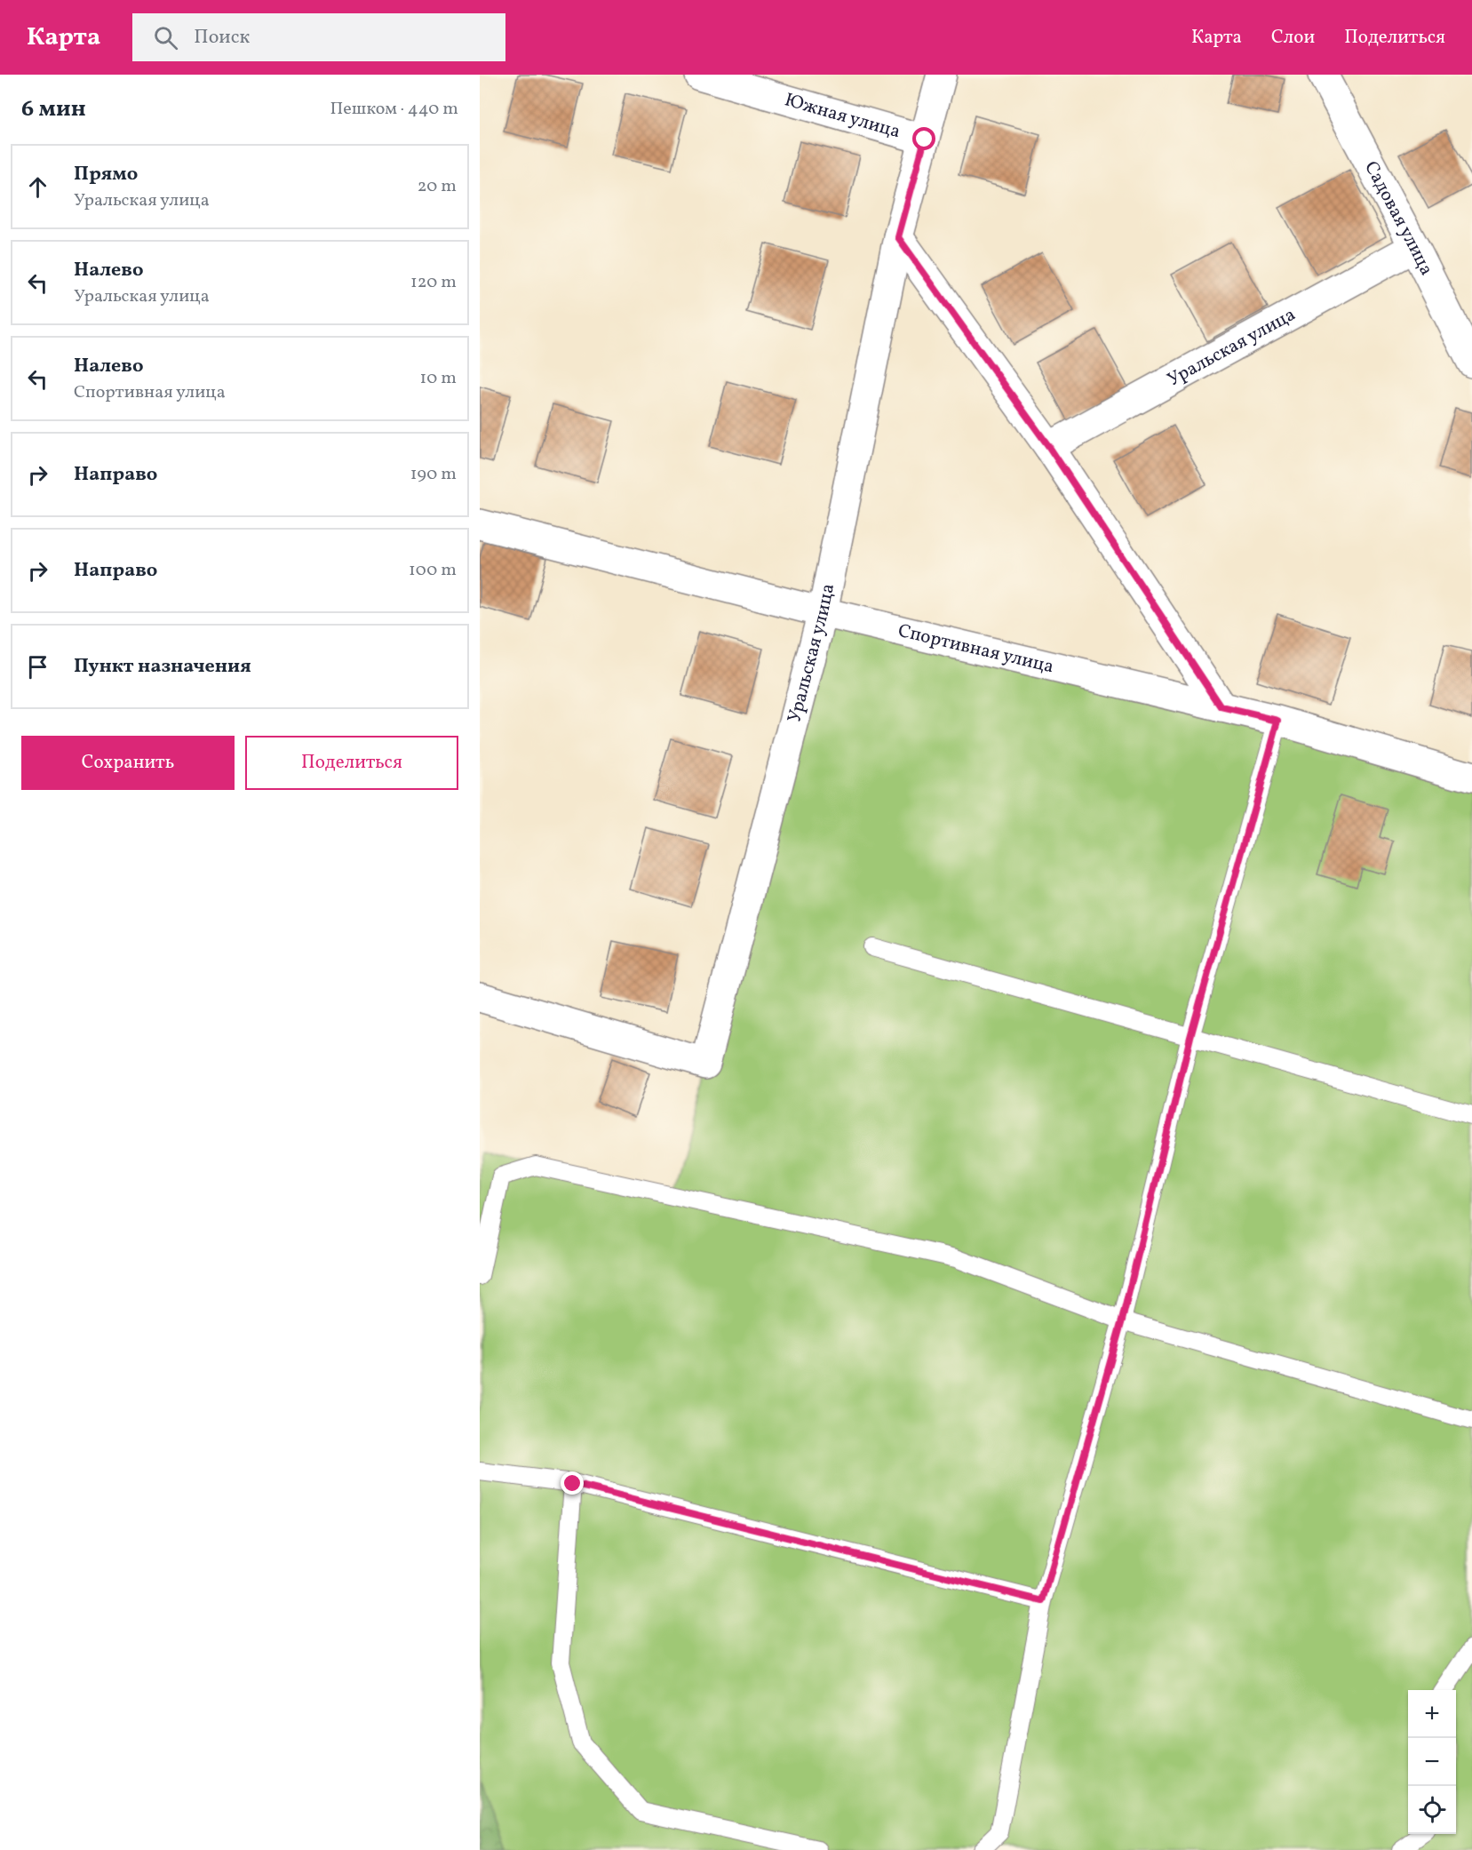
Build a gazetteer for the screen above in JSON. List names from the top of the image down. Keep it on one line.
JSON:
{"streets":{"street":["Южная улица","Садовая улица","Уральская улица","Спортивная улица"]},"crossings":[["Южная улица","Уральская улица"],["Садовая улица","Уральская улица"],["Уральская улица","Спортивная улица"]],"page":{"header":"Карта","search":"Поиск","nav":["Карта","Слои","Поделиться"],"heading":["6 мин","Пешком · 440 m"],"list":[["Прямо","Уральская улица","20 m"],["Налево","Уральская улица","120 m"],["Налево","Спортивная улица","10 m"],["Направо","190 m"],["Направо","100 m"],"Пункт назначения"],"buttons":["Сохранить","Поделиться"],"map_buttons":["+","−"]}}
